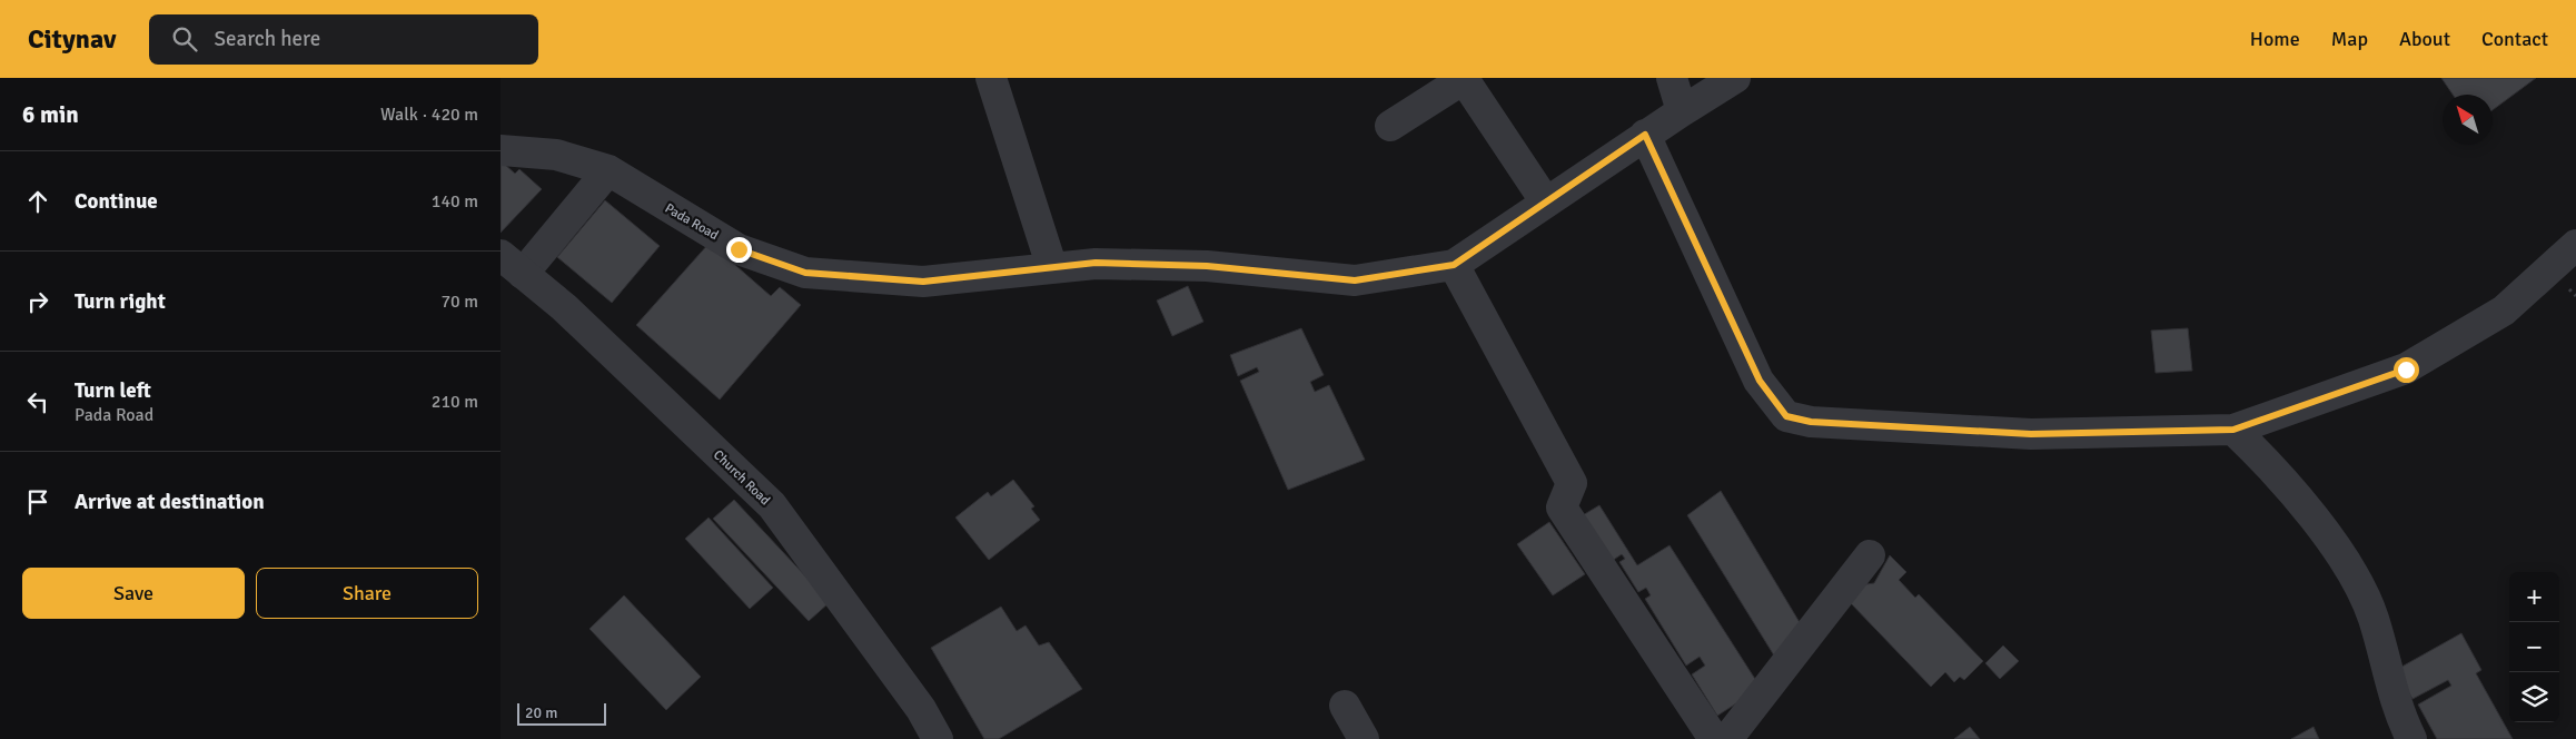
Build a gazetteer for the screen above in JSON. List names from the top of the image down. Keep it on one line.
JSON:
{"streets":{"street":["Pada Road","Church Road"]},"scale_bar":"20 m","north":"top left","page":{"header":"Citynav","search":"Search here","nav":["Home","Map","About","Contact"],"heading":["6 min","Walk · 420 m"],"list":[["Continue","140 m"],["Turn right","70 m"],["Turn left","Pada Road","210 m"],"Arrive at destination"],"buttons":["Save","Share"],"map_buttons":["+","−"],"scale":"20 m"}}
